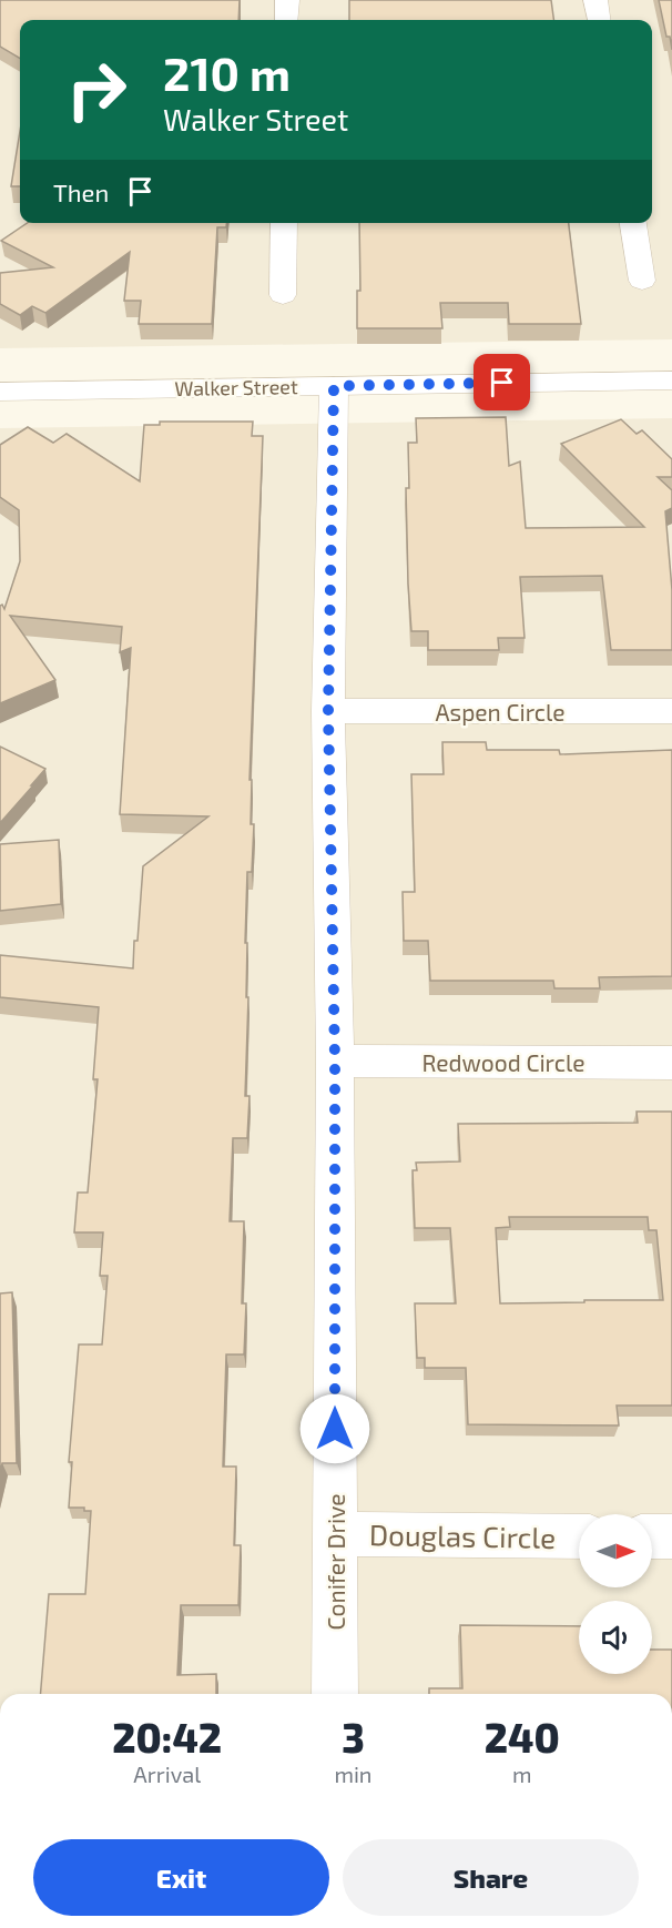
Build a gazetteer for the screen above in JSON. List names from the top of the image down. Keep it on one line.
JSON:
{"streets":{"street":["Walker Street","Aspen Circle","Redwood Circle","Douglas Circle","Conifer Drive"]},"crossings":[["Walker Street","Conifer Drive"],["Aspen Circle","Conifer Drive"],["Redwood Circle","Conifer Drive"],["Douglas Circle","Conifer Drive"]],"north":"right","page":{"turn":["210 m","Walker Street"],"then":"Then","eta":["20:42","Arrival","3","min","240","m"],"buttons":["Exit","Share"]}}
